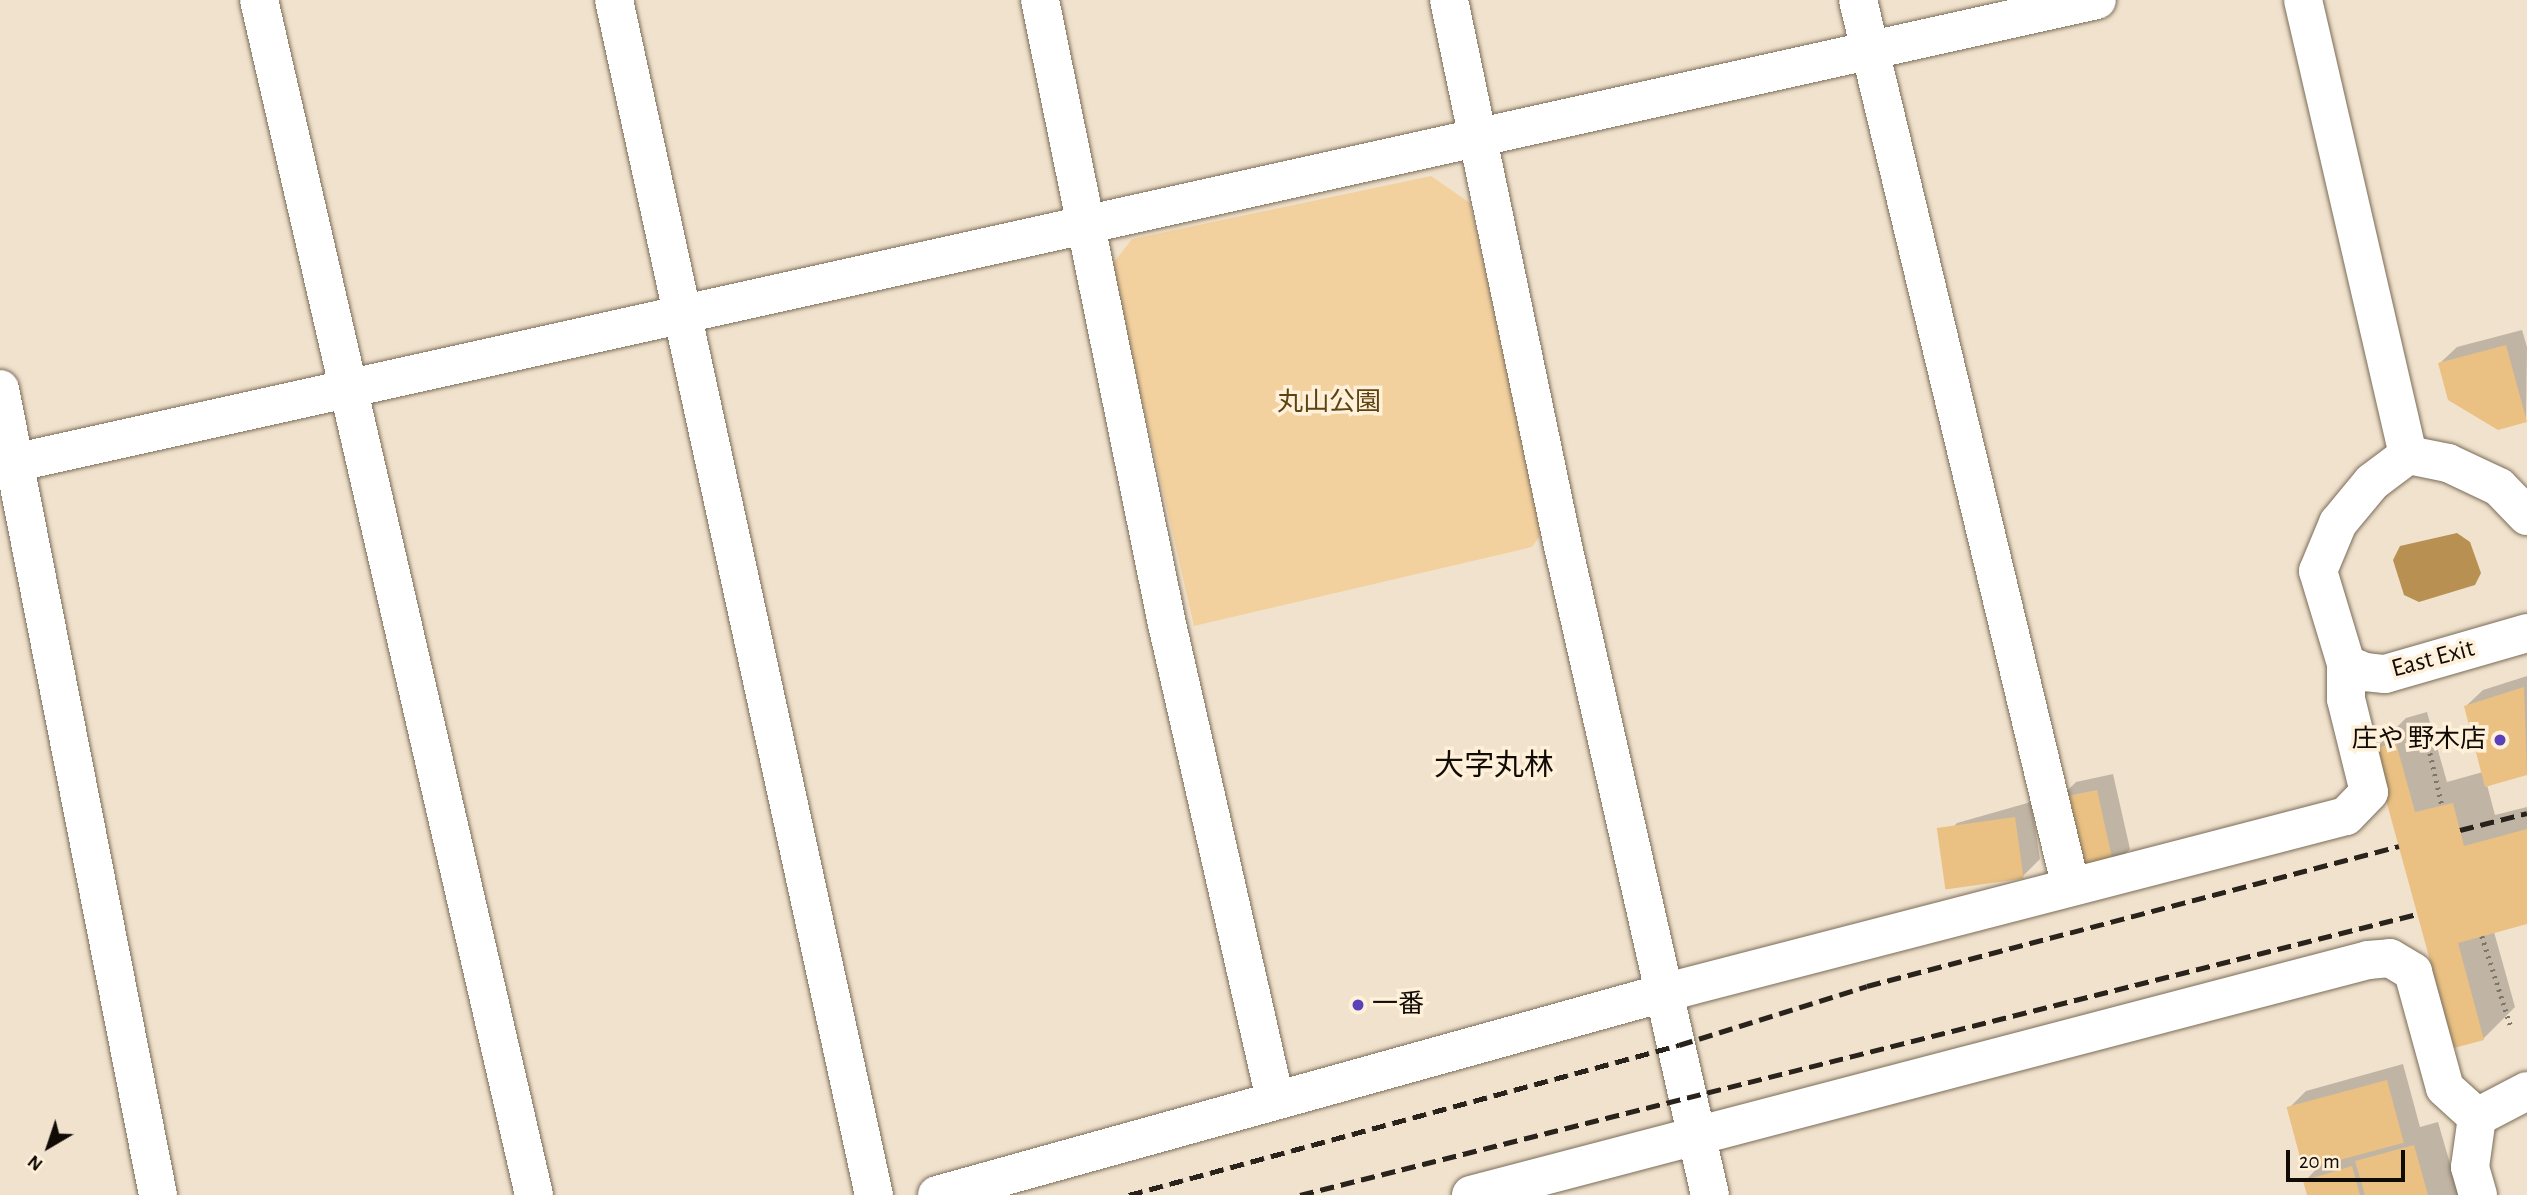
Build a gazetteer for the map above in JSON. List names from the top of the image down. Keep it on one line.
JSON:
{"streets":{"street":["East Exit"]},"districts":["大字丸林"],"parks":["丸山公園"],"places":["庄や 野木店","一番"],"scale_bar":"20 m","north":"bottom left"}
